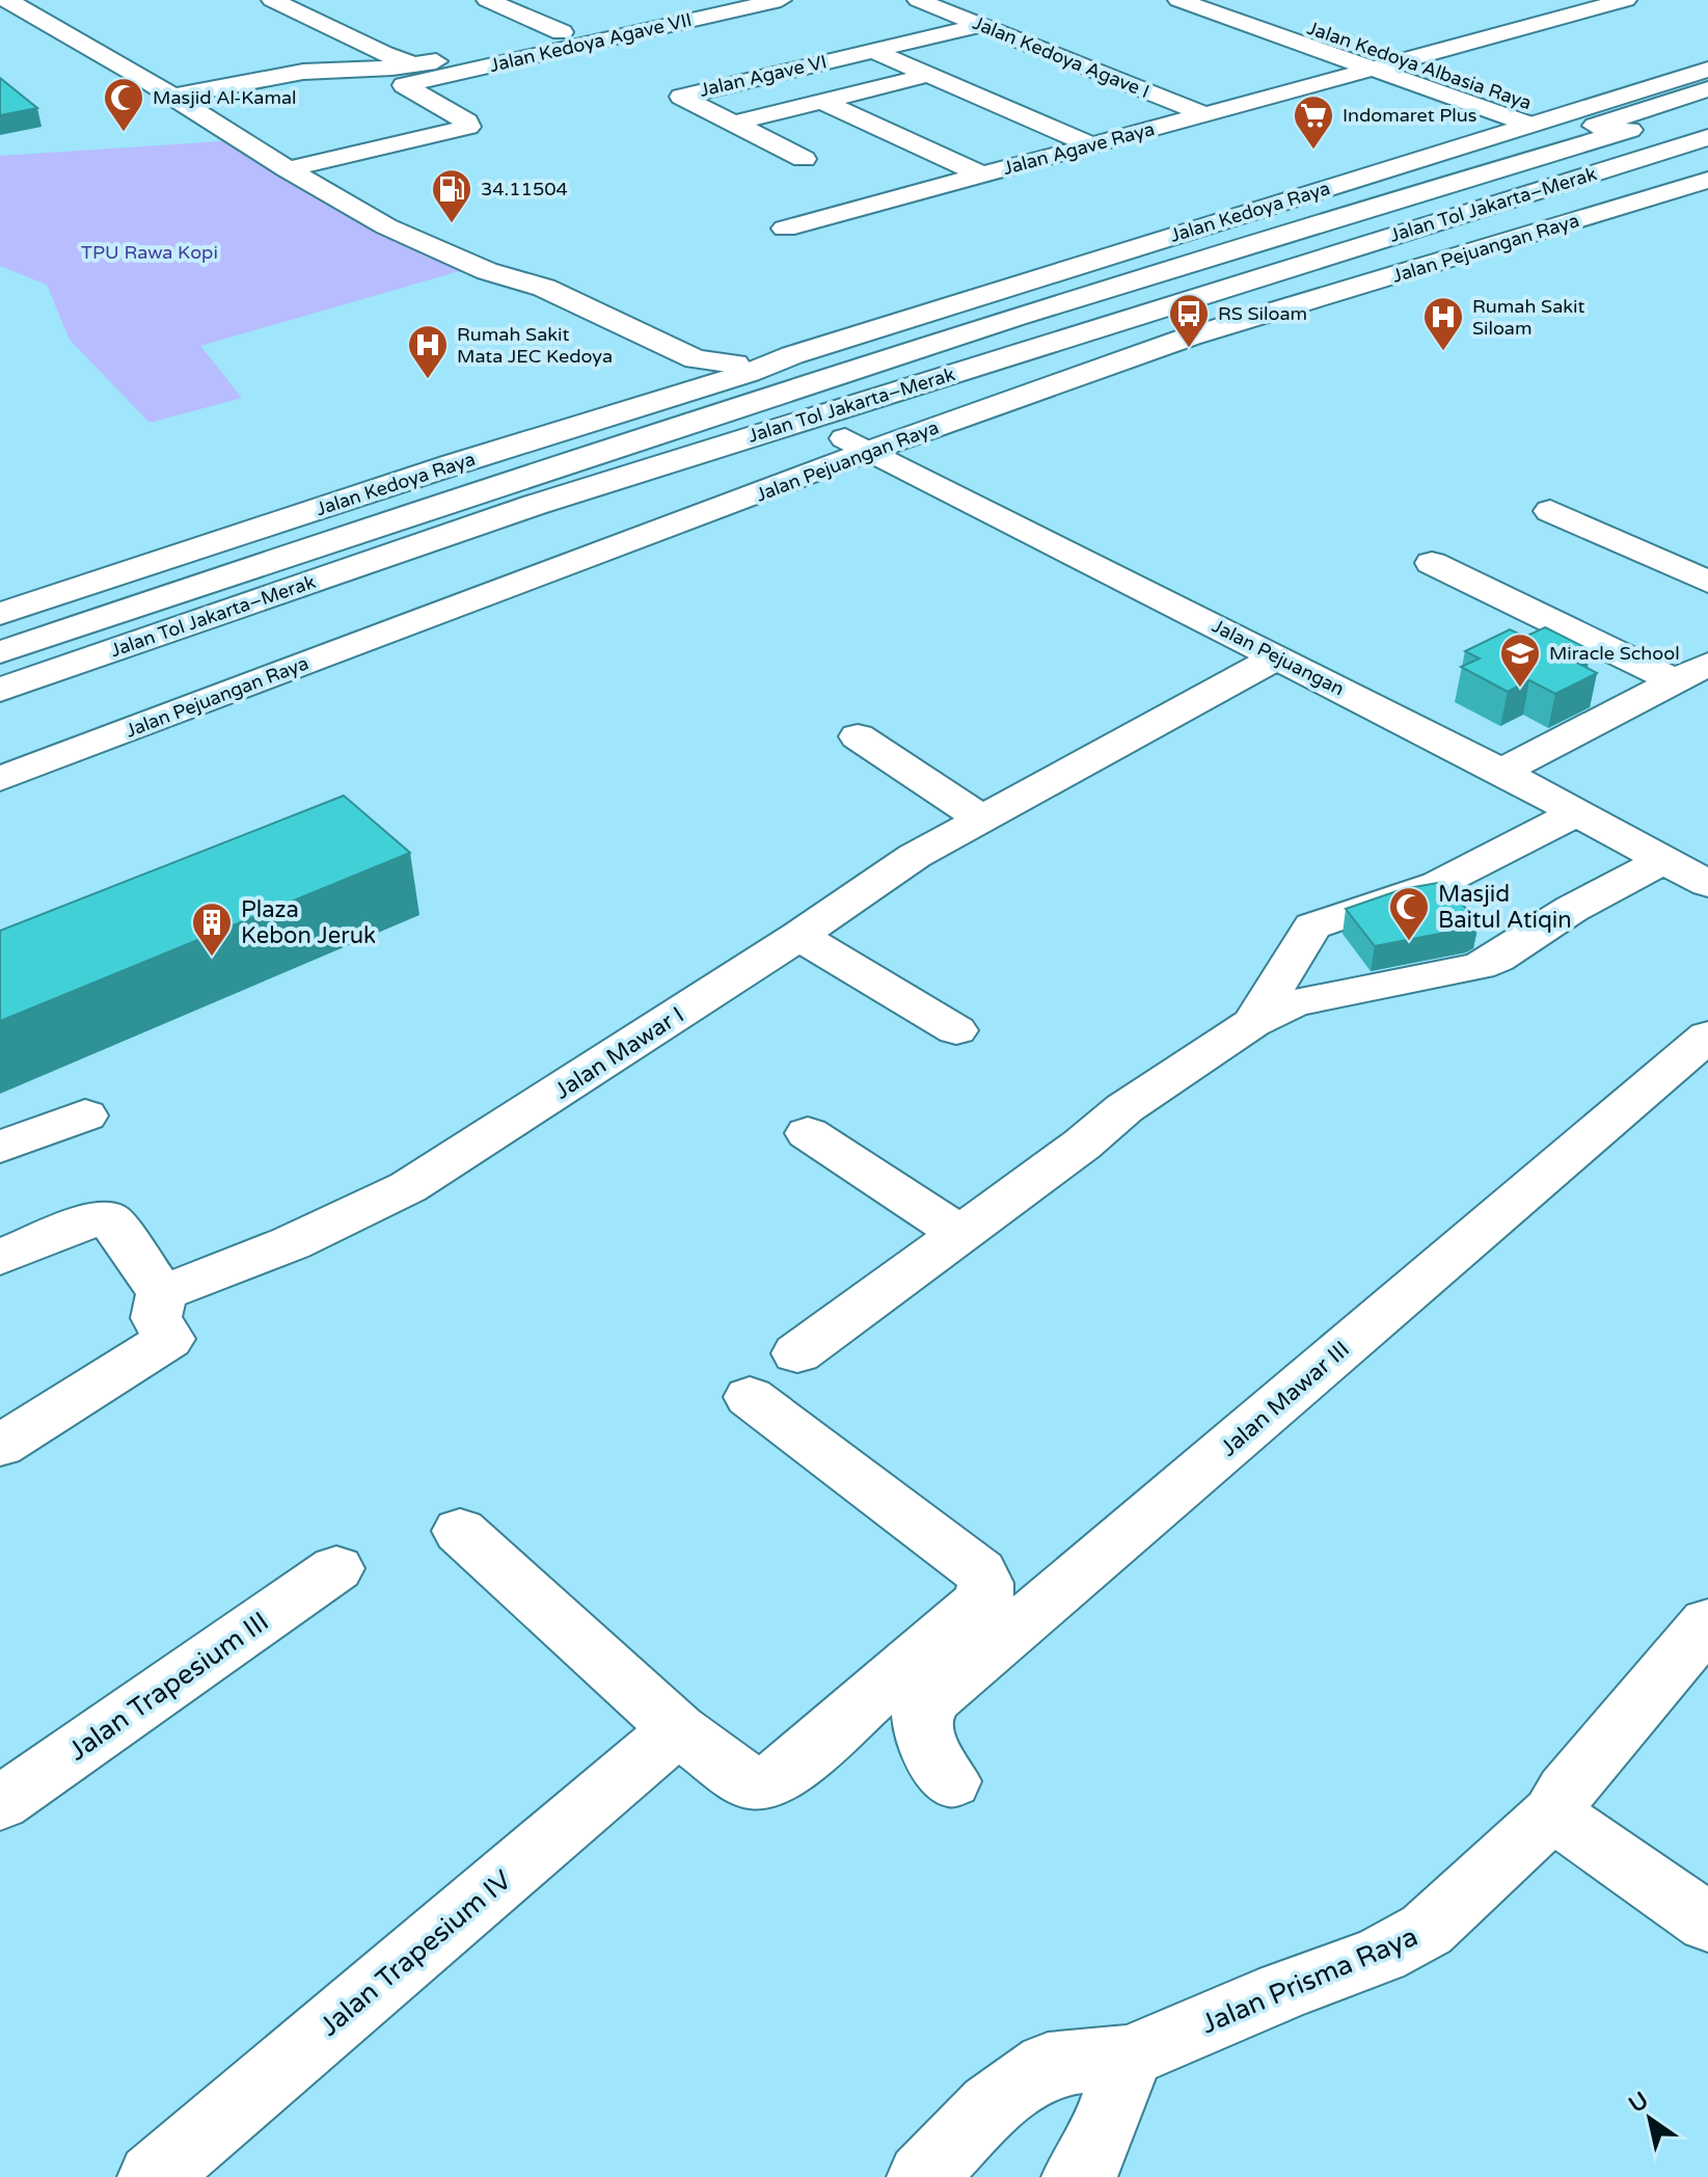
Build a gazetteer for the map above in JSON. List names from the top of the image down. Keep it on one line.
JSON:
{"streets":{"main road":["Jalan Kedoya Agave VII","Jalan Kedoya Agave I","Jalan Kedoya Albasia Raya","Jalan Agave VI","Jalan Agave Raya","Jalan Tol Jakarta–Merak","Jalan Kedoya Raya","Jalan Pejuangan Raya","Jalan Pejuangan","Jalan Mawar I","Jalan Mawar III","Jalan Trapesium III","Jalan Trapesium IV","Jalan Prisma Raya"]},"crossings":[["Jalan Kedoya Agave I","Jalan Agave VI"],["Jalan Kedoya Agave I","Jalan Agave Raya"],["Jalan Kedoya Albasia Raya","Jalan Agave Raya"],["Jalan Kedoya Albasia Raya","Jalan Kedoya Raya"],["Jalan Pejuangan Raya","Jalan Pejuangan"],["Jalan Pejuangan","Jalan Mawar I"]],"parks":["TPU Rawa Kopi"],"places":{"mosque":["Masjid Al-Kamal","Masjid Baitul Atiqin"],"supermarket":["Indomaret Plus"],"fuel station":["34.11504"],"bus stop":["RS Siloam"],"hospital":["Rumah Sakit Siloam","Rumah Sakit Mata JEC Kedoya"],"school or university":["Miracle School"],"building":["Plaza Kebon Jeruk"]},"north":"top left"}
